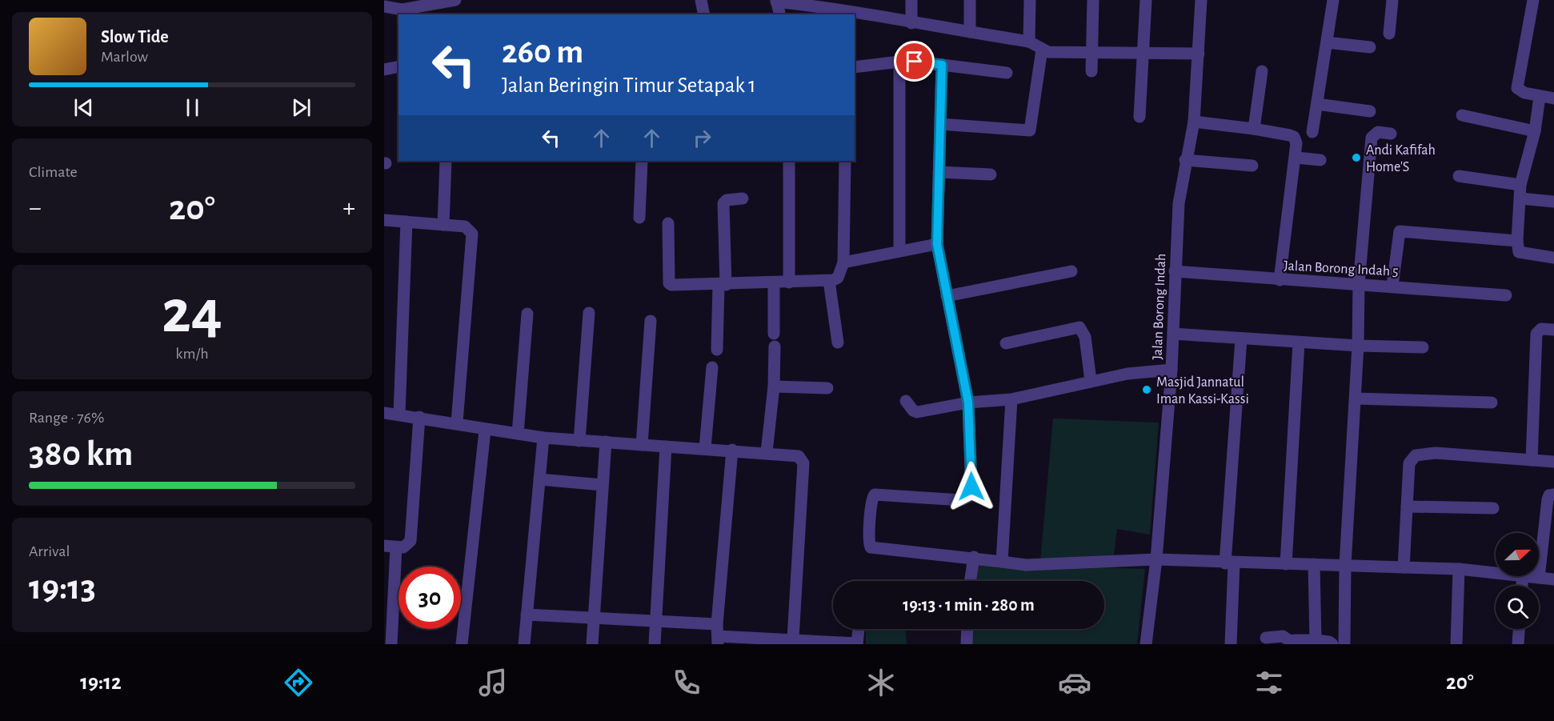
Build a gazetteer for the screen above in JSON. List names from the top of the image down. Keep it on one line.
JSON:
{"streets":{"street":["Jalan Borong Indah 5","Jalan Borong Indah"]},"crossings":[["Jalan Borong Indah 5","Jalan Borong Indah"]],"places":["Andi Kafifah Home'S","Masjid Jannatul Iman Kassi-Kassi"],"north":"right","page":{"turn":["260 m","Jalan Beringin Timur Setapak 1"],"song":["Slow Tide","Marlow"],"tile":["Climate",["24","km/h"],["Range · 76%","380 km"],["Arrival","19:13"]],"heat":["−","20°","+"],"limit":"30","trip":"19:13 · 1 min · 280 m","tabs":["19:12","20°"]}}
